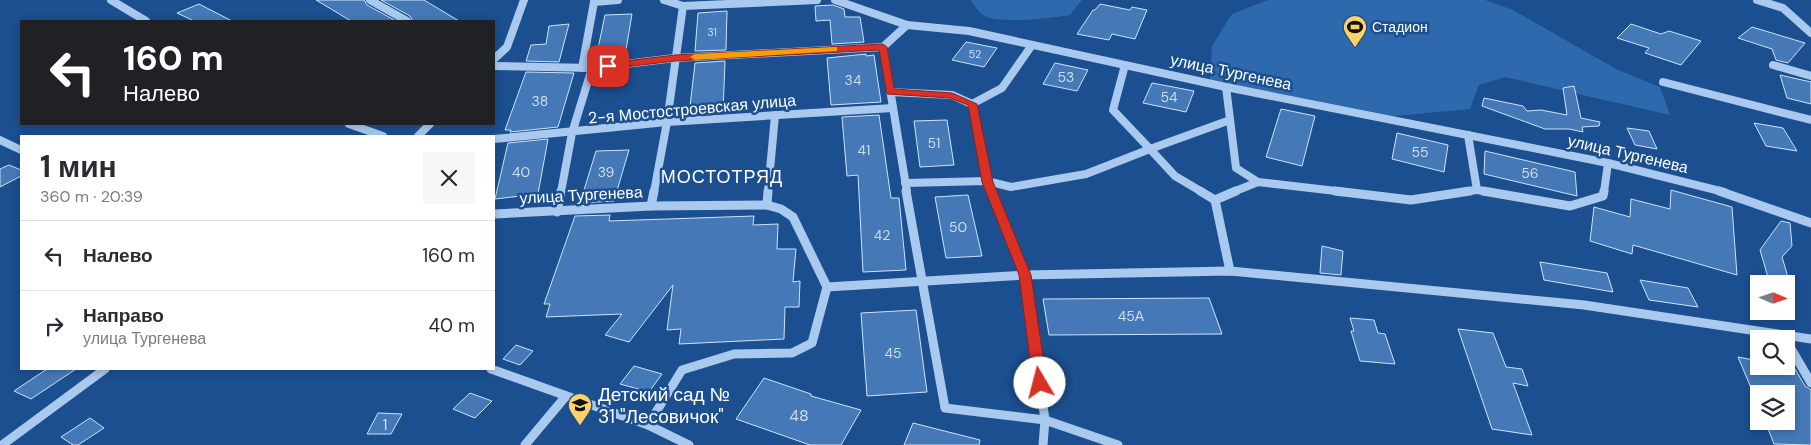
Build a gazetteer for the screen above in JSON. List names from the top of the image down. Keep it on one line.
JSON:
{"streets":{"street":["улица Тургенева","2-я Мостостроевская улица"]},"districts":["МОСТОТРЯД"],"places":{"sports":["Стадион"],"school or university":["Детский сад № 31 \"Лесовичок\""]},"house_numbers":["31","52","53","34","54","38","51","41","55","40","39","56","50","42","45А","45","48","1"],"north":"right","page":{"turn":["160 m","Налево"],"heading":["1 мин","360 m · 20:39"],"list":[{"name":"Налево","value":"160 m"},{"name":"Направо","note":"улица Тургенева","value":"40 m"}]}}
